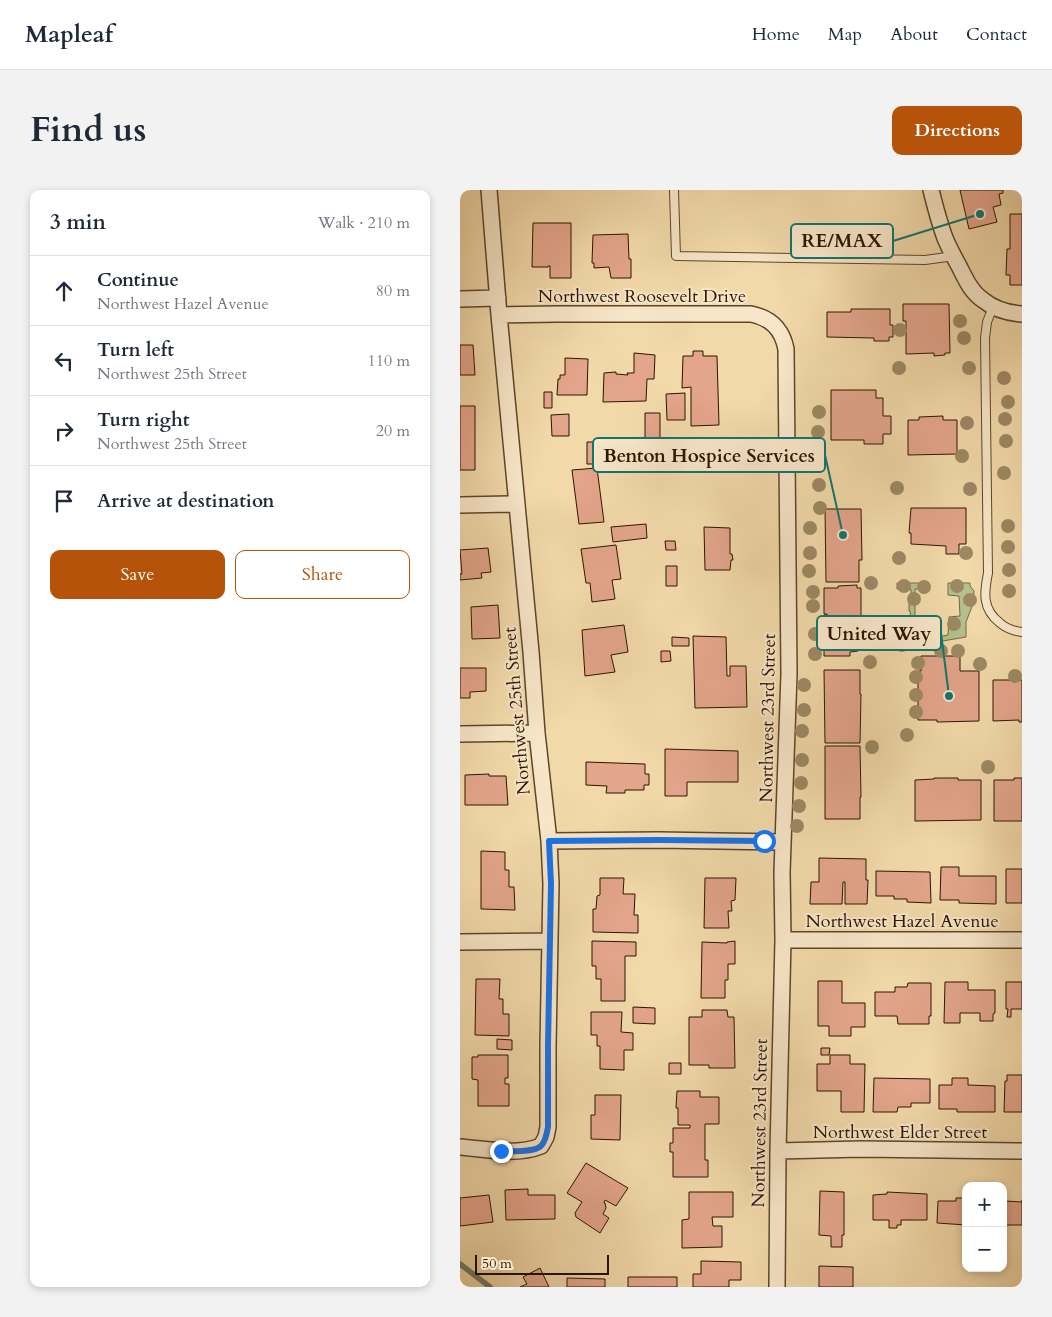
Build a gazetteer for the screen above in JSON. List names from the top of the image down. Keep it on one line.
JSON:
{"streets":{"street":["Northwest Roosevelt Drive","Northwest 25th Street","Northwest 23rd Street","Northwest Hazel Avenue","Northwest Elder Street"]},"crossings":[["Northwest Roosevelt Drive","Northwest 25th Street"],["Northwest Roosevelt Drive","Northwest 23rd Street"],["Northwest 23rd Street","Northwest Hazel Avenue"],["Northwest 23rd Street","Northwest Elder Street"]],"places":["RE/MAX","Benton Hospice Services","United Way"],"scale_bar":"50 m","page":{"header":"Mapleaf","nav":["Home","Map","About","Contact"],"title":"Find us","buttons":["Directions",["Save","Share"]],"heading":["3 min","Walk · 210 m"],"list":[["Continue","Northwest Hazel Avenue","80 m"],["Turn left","Northwest 25th Street","110 m"],["Turn right","Northwest 25th Street","20 m"],"Arrive at destination"],"map_buttons":["+","−"],"scale":"50 m"}}
